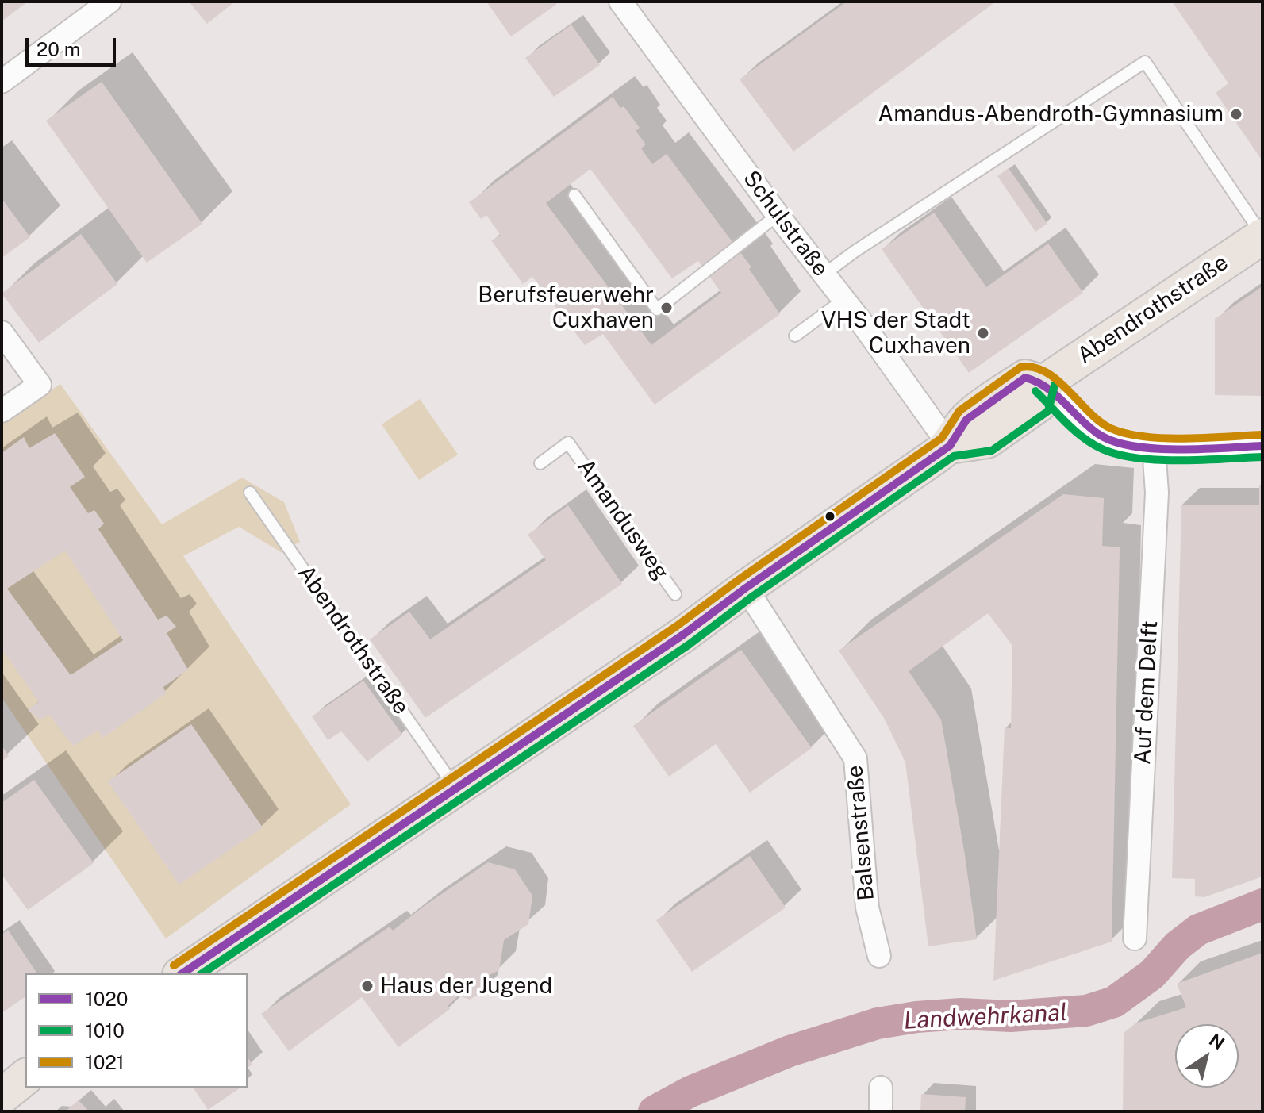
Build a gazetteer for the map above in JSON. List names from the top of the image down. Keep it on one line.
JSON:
{"streets":{"main road":["Abendrothstraße"],"street":["Schulstraße","Auf dem Delft","Balsenstraße"],"lane":["Amandusweg"]},"water":["Landwehrkanal"],"places":["Amandus-Abendroth-Gymnasium","Berufsfeuerwehr Cuxhaven","VHS der Stadt Cuxhaven","Haus der Jugend"],"lines":["transit line 1021","transit line 1020","transit line 1010"],"legend":["1020","1010","1021"],"scale_bar":"20 m","north":"top right"}
